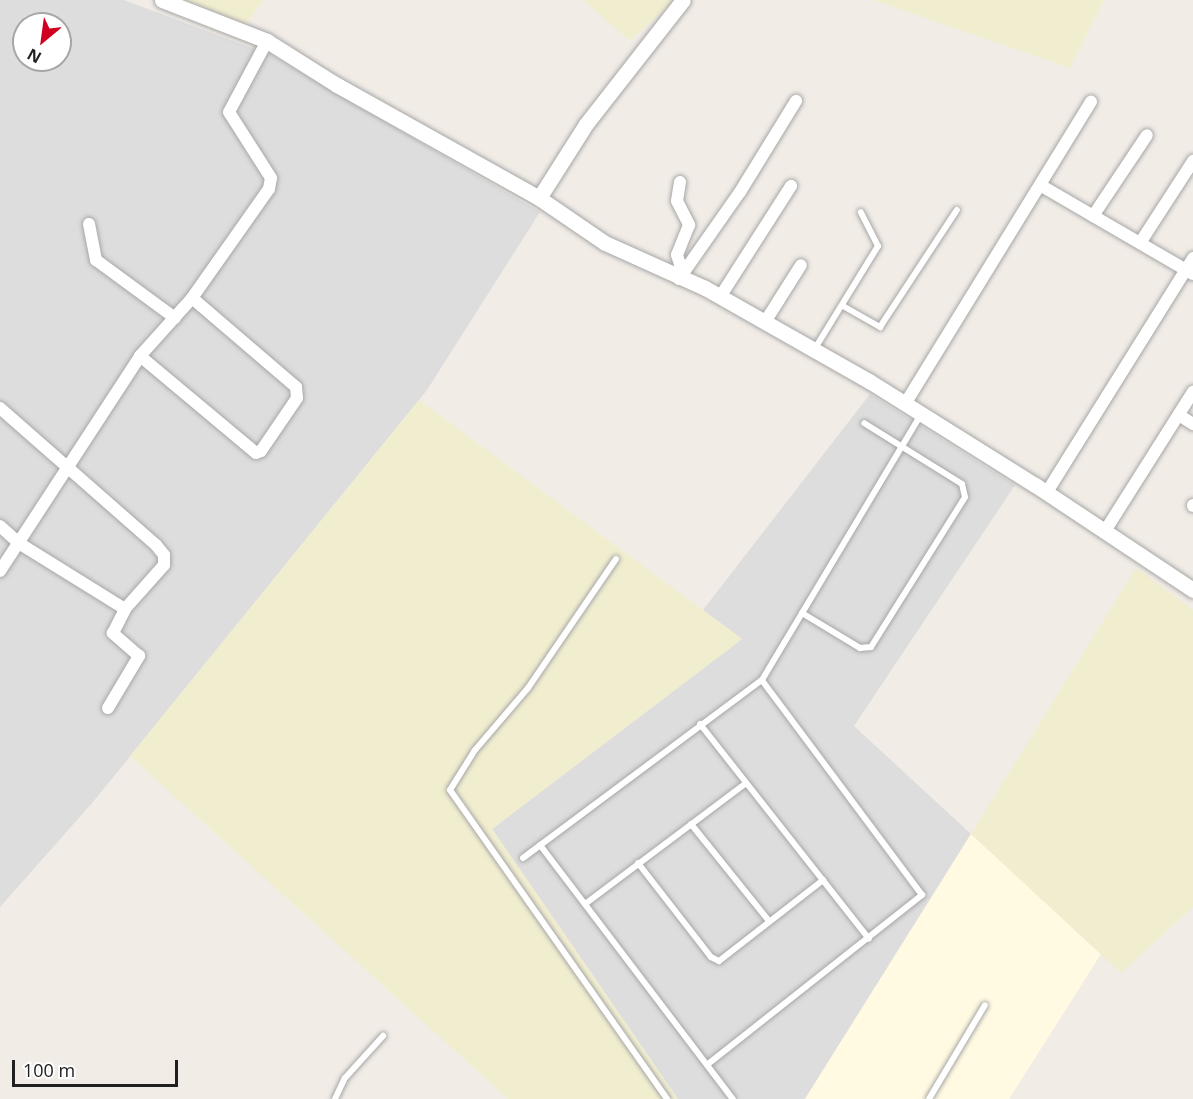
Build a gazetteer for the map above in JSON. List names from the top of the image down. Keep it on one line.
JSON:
{"scale_bar":"100 m","north":"bottom left"}
